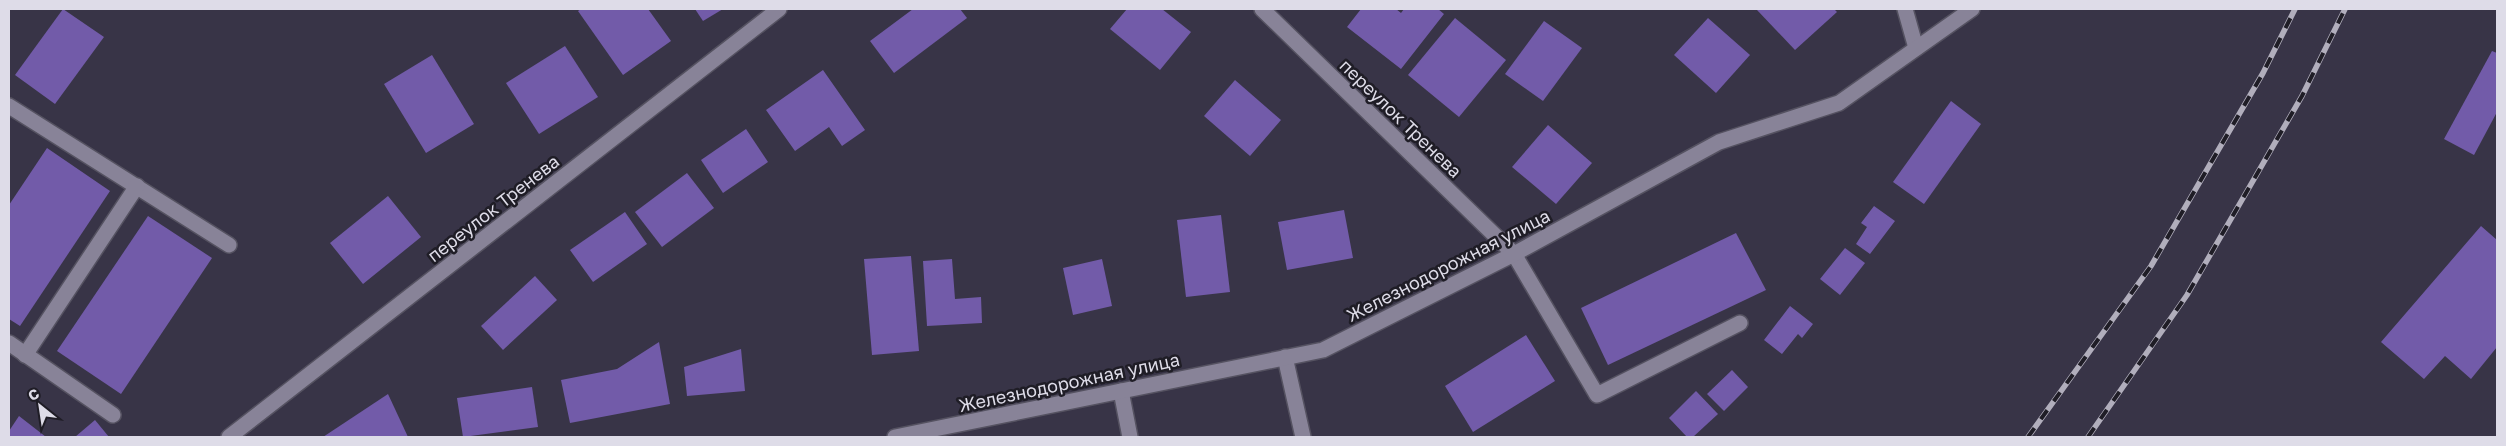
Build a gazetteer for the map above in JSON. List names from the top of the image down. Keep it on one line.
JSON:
{"streets":{"street":["переулок Тренева","Железнодорожная улица"]},"crossings":[["переулок Тренева","Железнодорожная улица"]],"north":"top left"}
